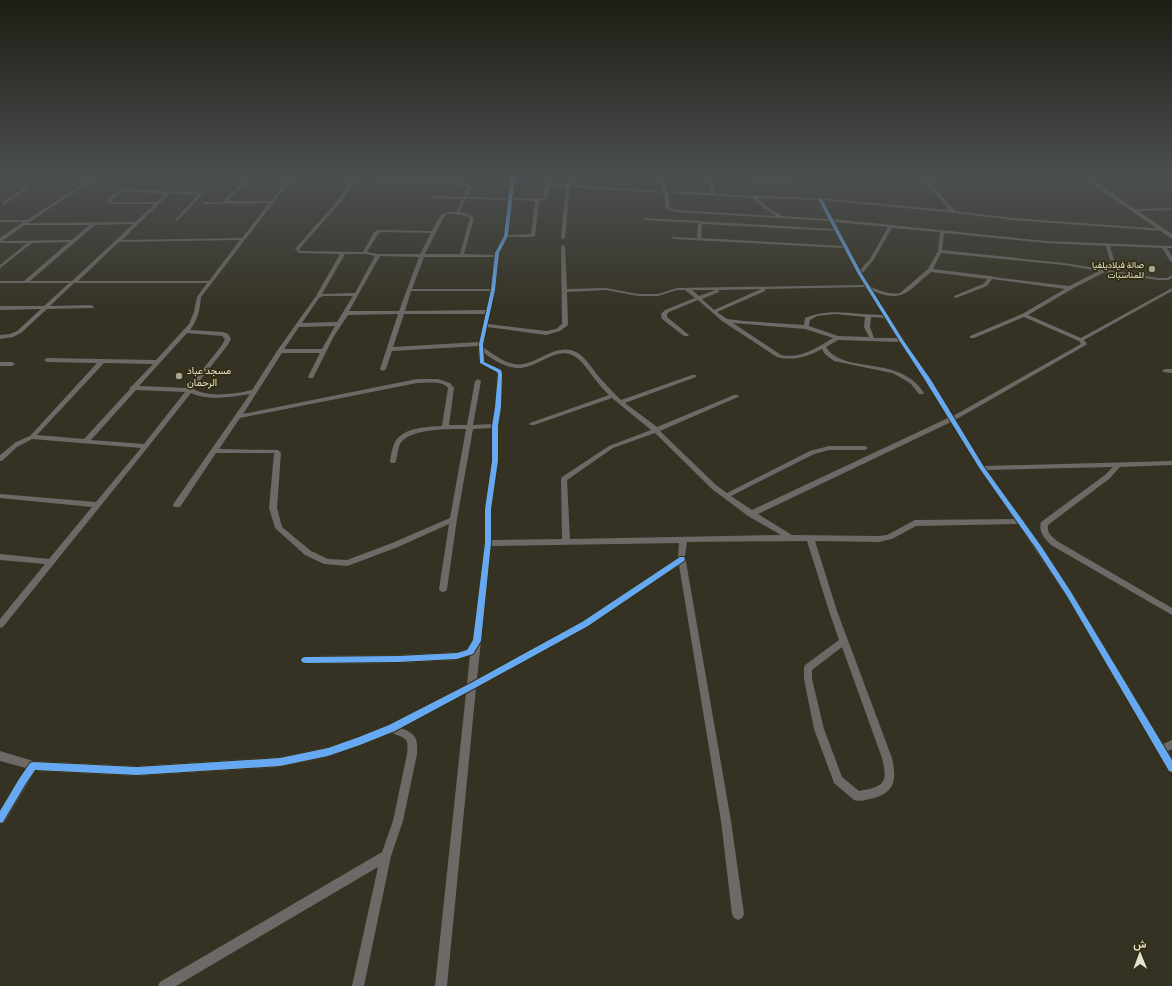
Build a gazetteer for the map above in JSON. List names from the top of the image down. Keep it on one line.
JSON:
{"places":["صالة فيلاديلفيا للمناسبات","مسجد عباد الرحمان"],"north":"top"}
